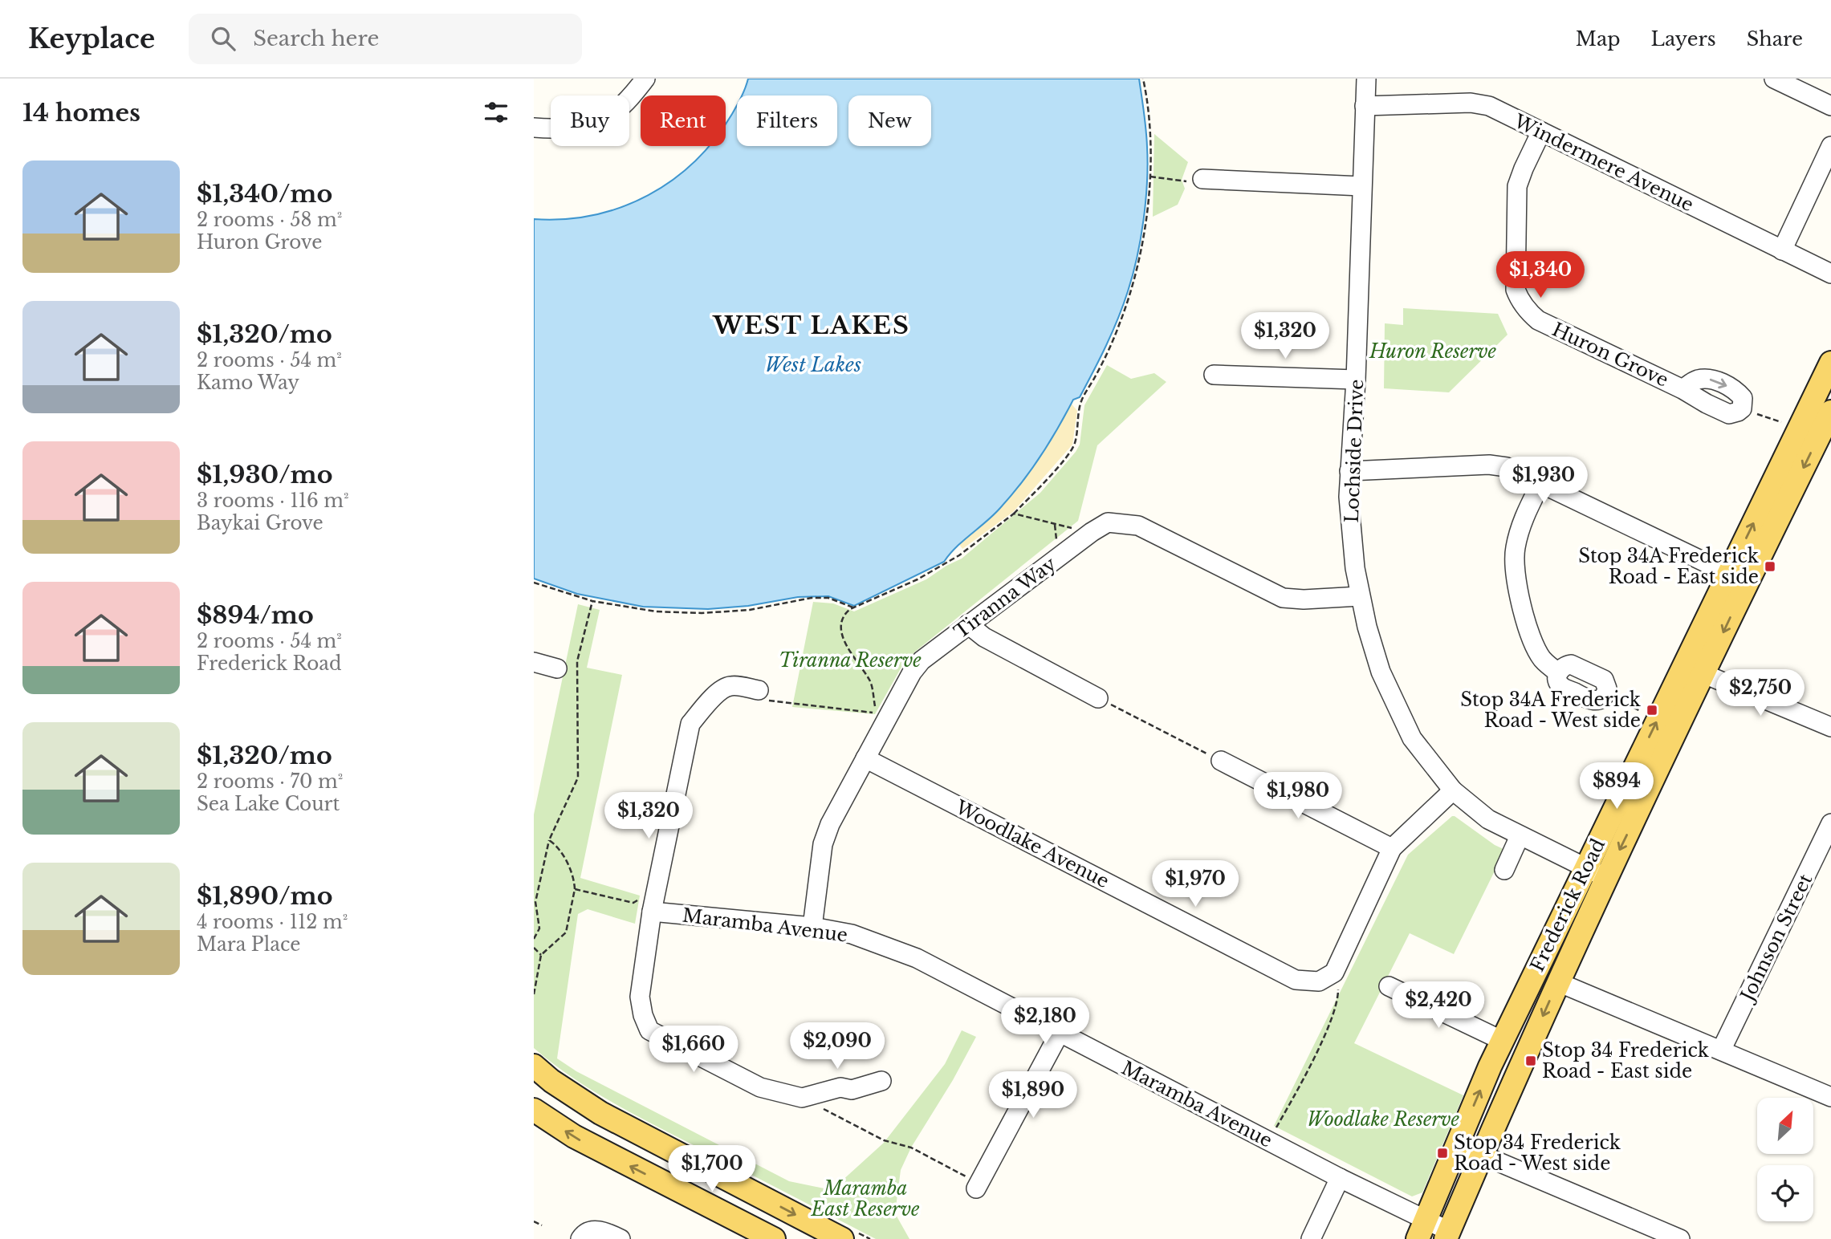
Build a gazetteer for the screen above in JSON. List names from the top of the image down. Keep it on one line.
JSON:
{"streets":{"main road":["Frederick Road"],"street":["Windermere Avenue","Huron Grove","Lochside Drive","Tiranna Way","Woodlake Avenue","Maramba Avenue","Johnson Street"]},"crossings":[["Windermere Avenue","Huron Grove"],["Windermere Avenue","Lochside Drive"],["Lochside Drive","Tiranna Way"],["Lochside Drive","Woodlake Avenue"],["Lochside Drive","Frederick Road"],["Tiranna Way","Woodlake Avenue"],["Tiranna Way","Maramba Avenue"],["Frederick Road","Maramba Avenue"]],"districts":["WEST LAKES"],"water":["West Lakes"],"parks":["Huron Reserve","Tiranna Reserve","Woodlake Reserve","Maramba East Reserve"],"places":{"transit":["Stop 34A Frederick Road - East side","Stop 34A Frederick Road - West side","Stop 34 Frederick Road - East side","Stop 34 Frederick Road - West side"]},"north":"top right","page":{"header":"Keyplace","search":"Search here","nav":["Map","Layers","Share"],"heading":"14 homes","chip":["Buy","Rent","Filters","New"],"list":[{"name":"$1,340/mo","note":"2 rooms · 58 m² · Huron Grove"},{"name":"$1,320/mo","note":"2 rooms · 54 m² · Kamo Way"},{"name":"$1,930/mo","note":"3 rooms · 116 m² · Baykai Grove"},{"name":"$894/mo","note":"2 rooms · 54 m² · Frederick Road"},{"name":"$1,320/mo","note":"2 rooms · 70 m² · Sea Lake Court"},{"name":"$1,890/mo","note":"4 rooms · 112 m² · Mara Place"}],"price":["$1,340","$1,320","$1,930","$2,750","$894","$1,980","$1,320","$1,970","$2,420","$2,180","$2,090","$1,660","$1,890","$1,700"]}}
